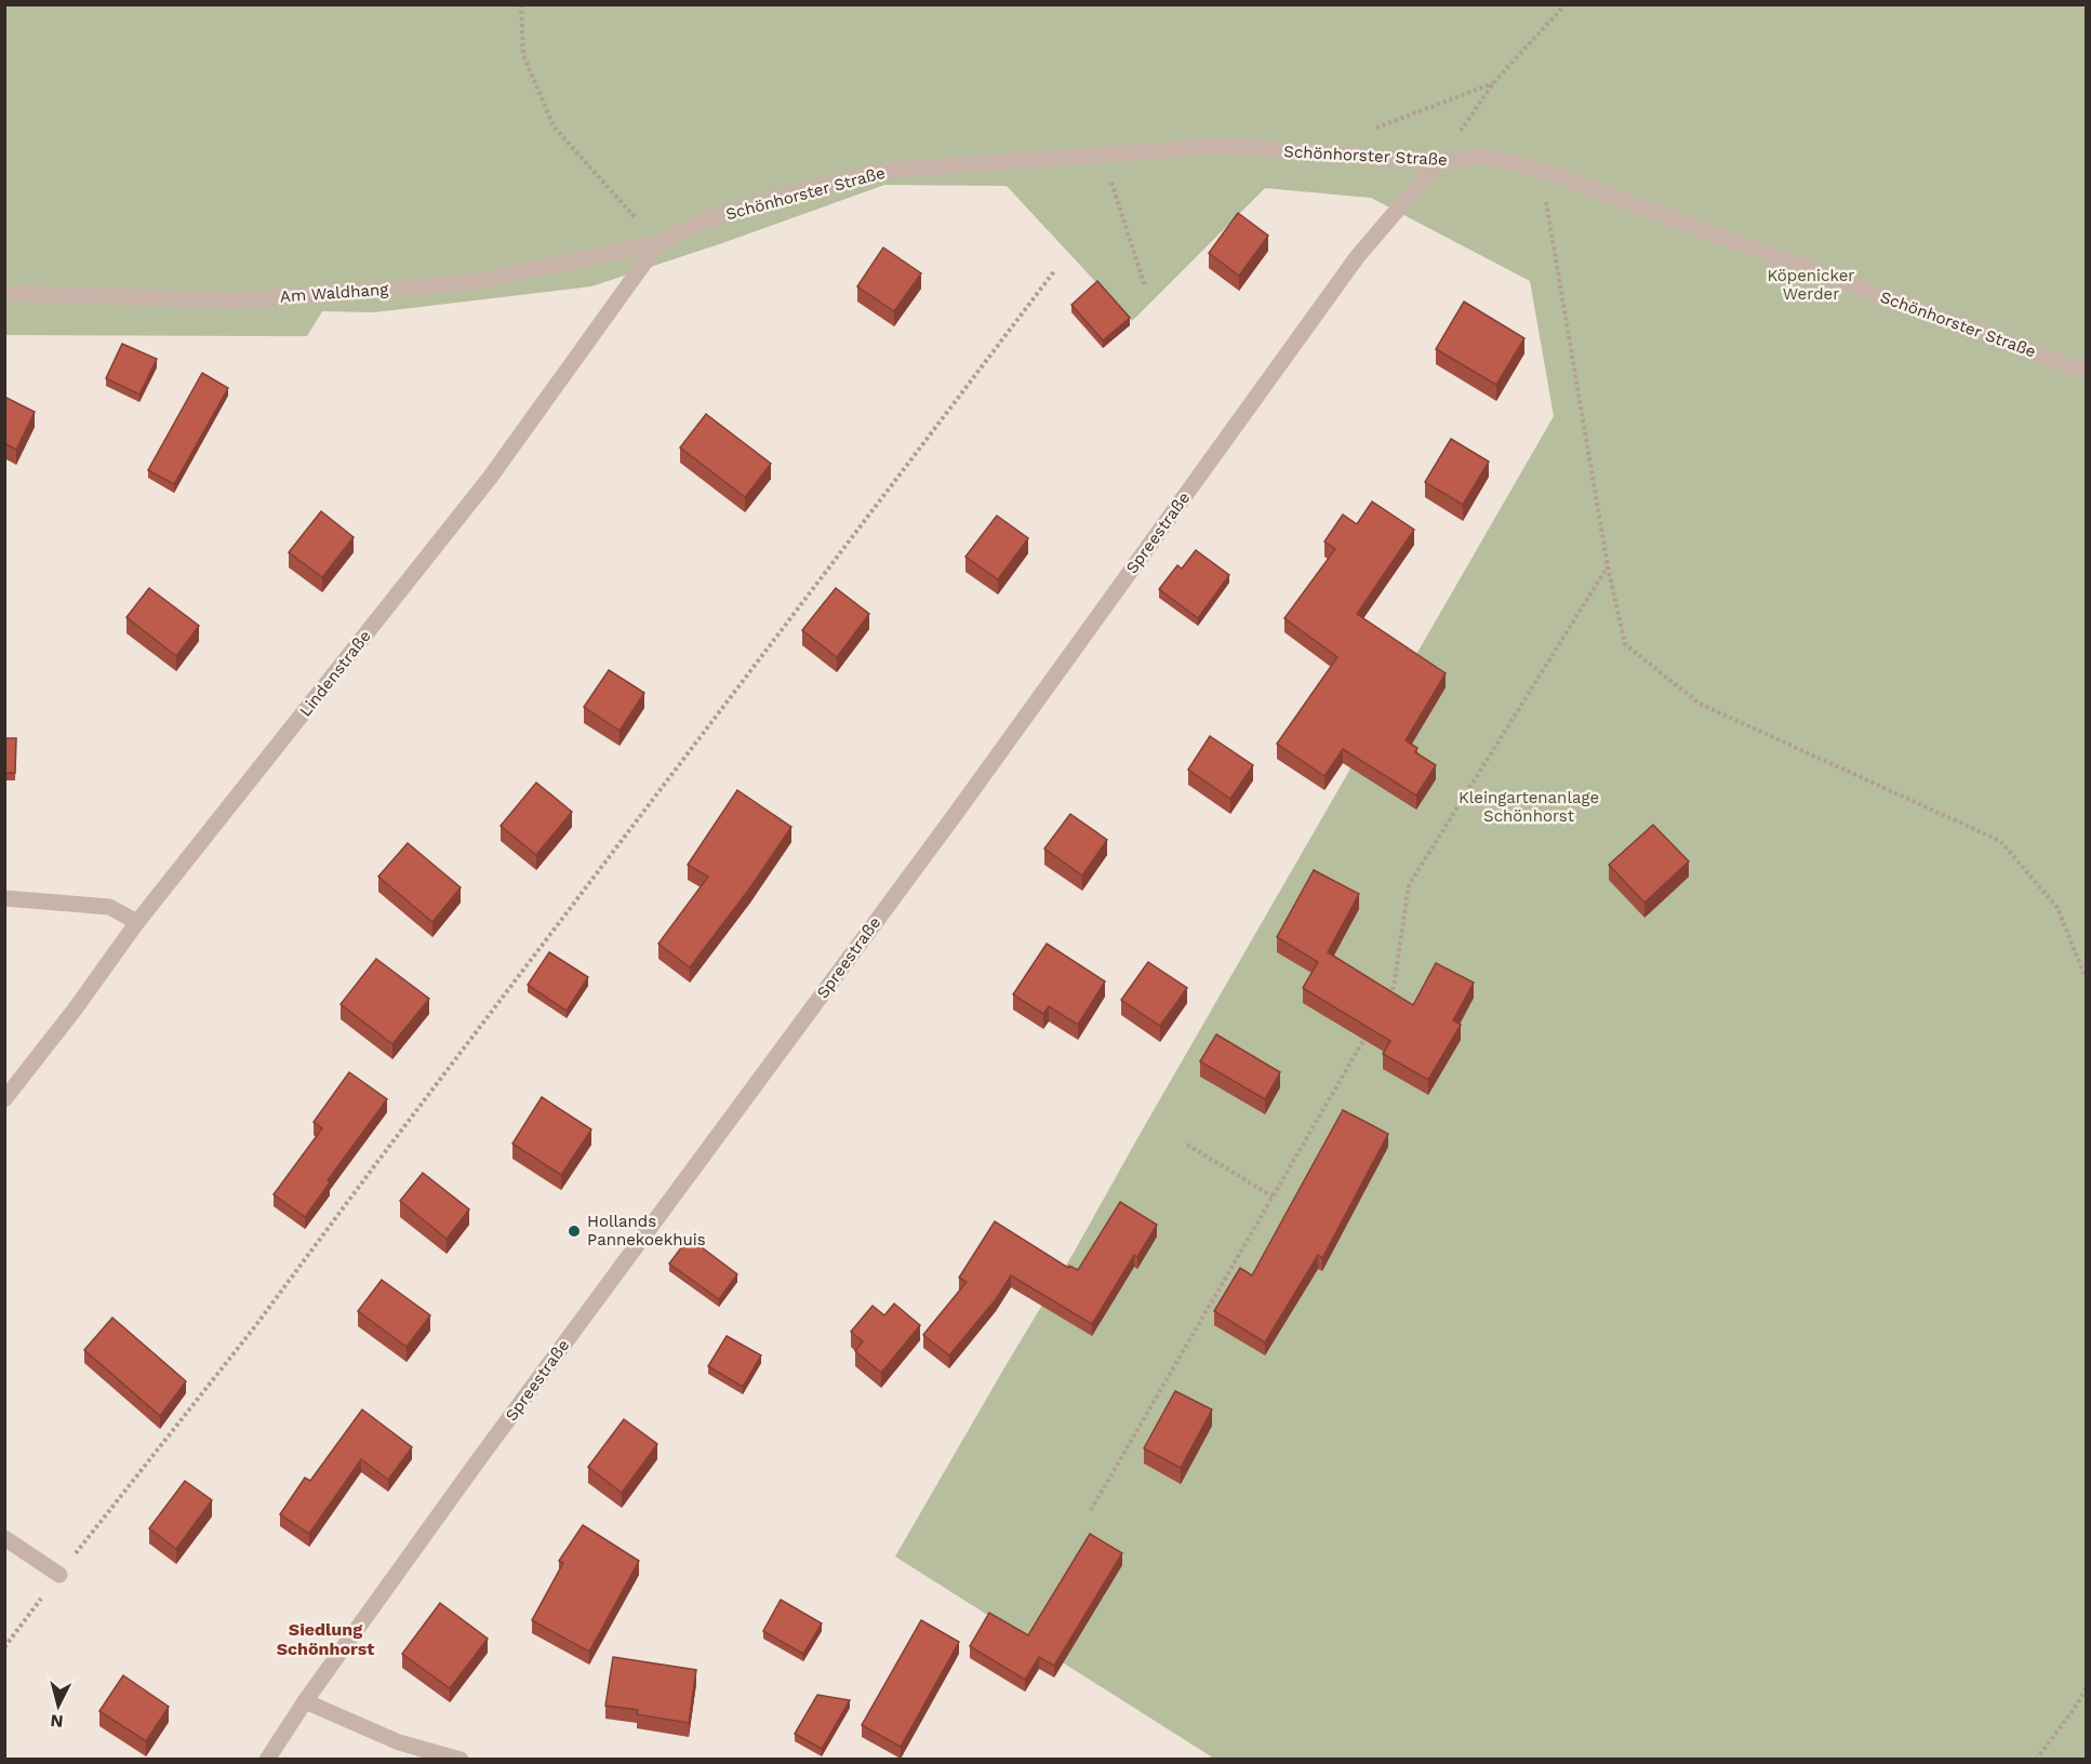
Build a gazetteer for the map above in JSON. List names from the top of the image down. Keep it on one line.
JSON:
{"streets":{"street":["Schönhorster Straße","Am Waldhang","Spreestraße","Lindenstraße"]},"crossings":[["Schönhorster Straße","Am Waldhang"],["Schönhorster Straße","Spreestraße"],["Schönhorster Straße","Lindenstraße"],["Am Waldhang","Lindenstraße"]],"districts":["Siedlung Schönhorst"],"parks":["Köpenicker Werder","Kleingartenanlage Schönhorst"],"places":["Hollands Pannekoekhuis"],"north":"bottom"}
